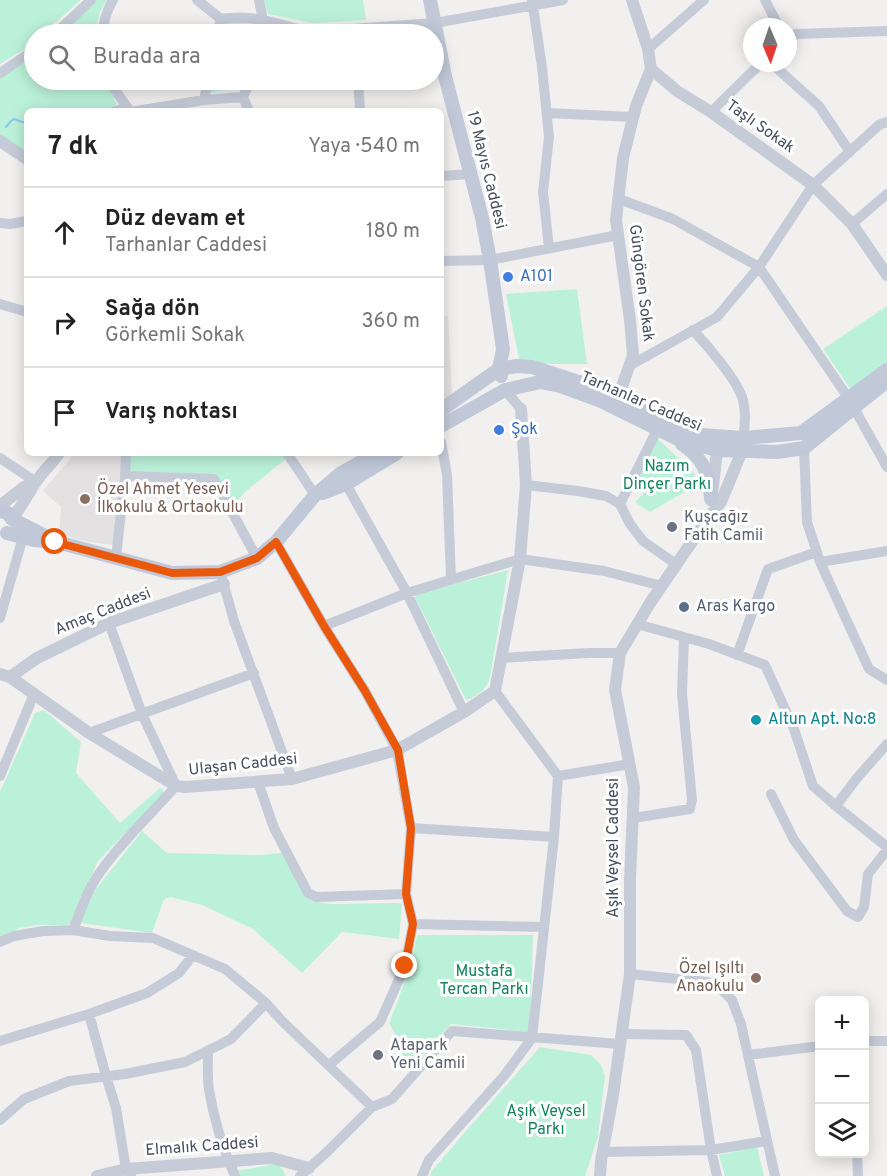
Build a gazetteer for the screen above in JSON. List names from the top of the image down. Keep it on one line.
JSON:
{"streets":{"main road":["19 Mayıs Caddesi","Tarhanlar Caddesi"],"street":["Taşlı Sokak","Güngören Sokak","Amaç Caddesi","Ulaşan Caddesi","Aşık Veysel Caddesi","Elmalık Caddesi"]},"crossings":[["Taşlı Sokak","Güngören Sokak"],["Güngören Sokak","Tarhanlar Caddesi"],["Tarhanlar Caddesi","Aşık Veysel Caddesi"],["Amaç Caddesi","Ulaşan Caddesi"]],"parks":["Nazım Dinçer Parkı","Mustafa Tercan Parkı","Aşık Veysel Parkı"],"places":["A101","Şok","Özel Ahmet Yesevi İlkokulu & Ortaokulu","Kuşcağız Fatih Camii","Aras Kargo","Altun Apt. No:8","Özel Işıltı Anaokulu","Atapark Yeni Camii"],"north":"bottom","page":{"search":"Burada ara","heading":["7 dk","Yaya · 540 m"],"list":[["Düz devam et","Tarhanlar Caddesi","180 m"],["Sağa dön","Görkemli Sokak","360 m"],"Varış noktası"],"map_buttons":["+","−"]}}
